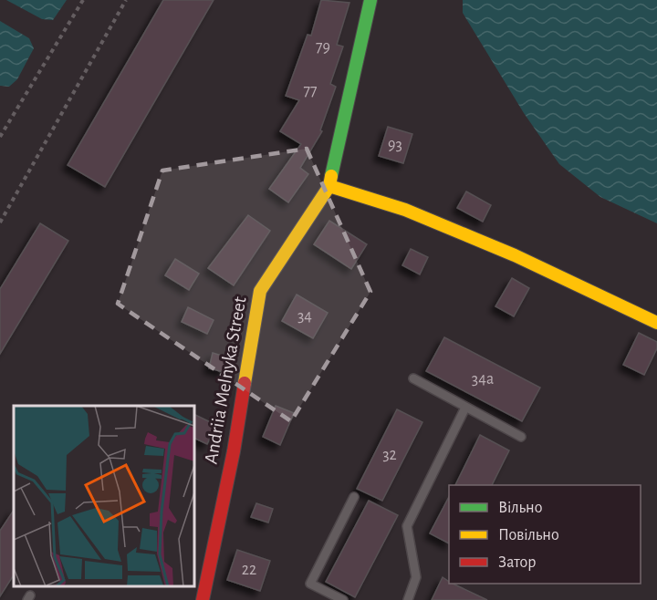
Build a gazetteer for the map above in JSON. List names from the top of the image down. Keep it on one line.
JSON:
{"streets":{"street":["Andriia Melnyka Street"]},"house_numbers":["79","77","93","34","34а","32","22"],"legend":["Вільно","Повільно","Затор"]}
